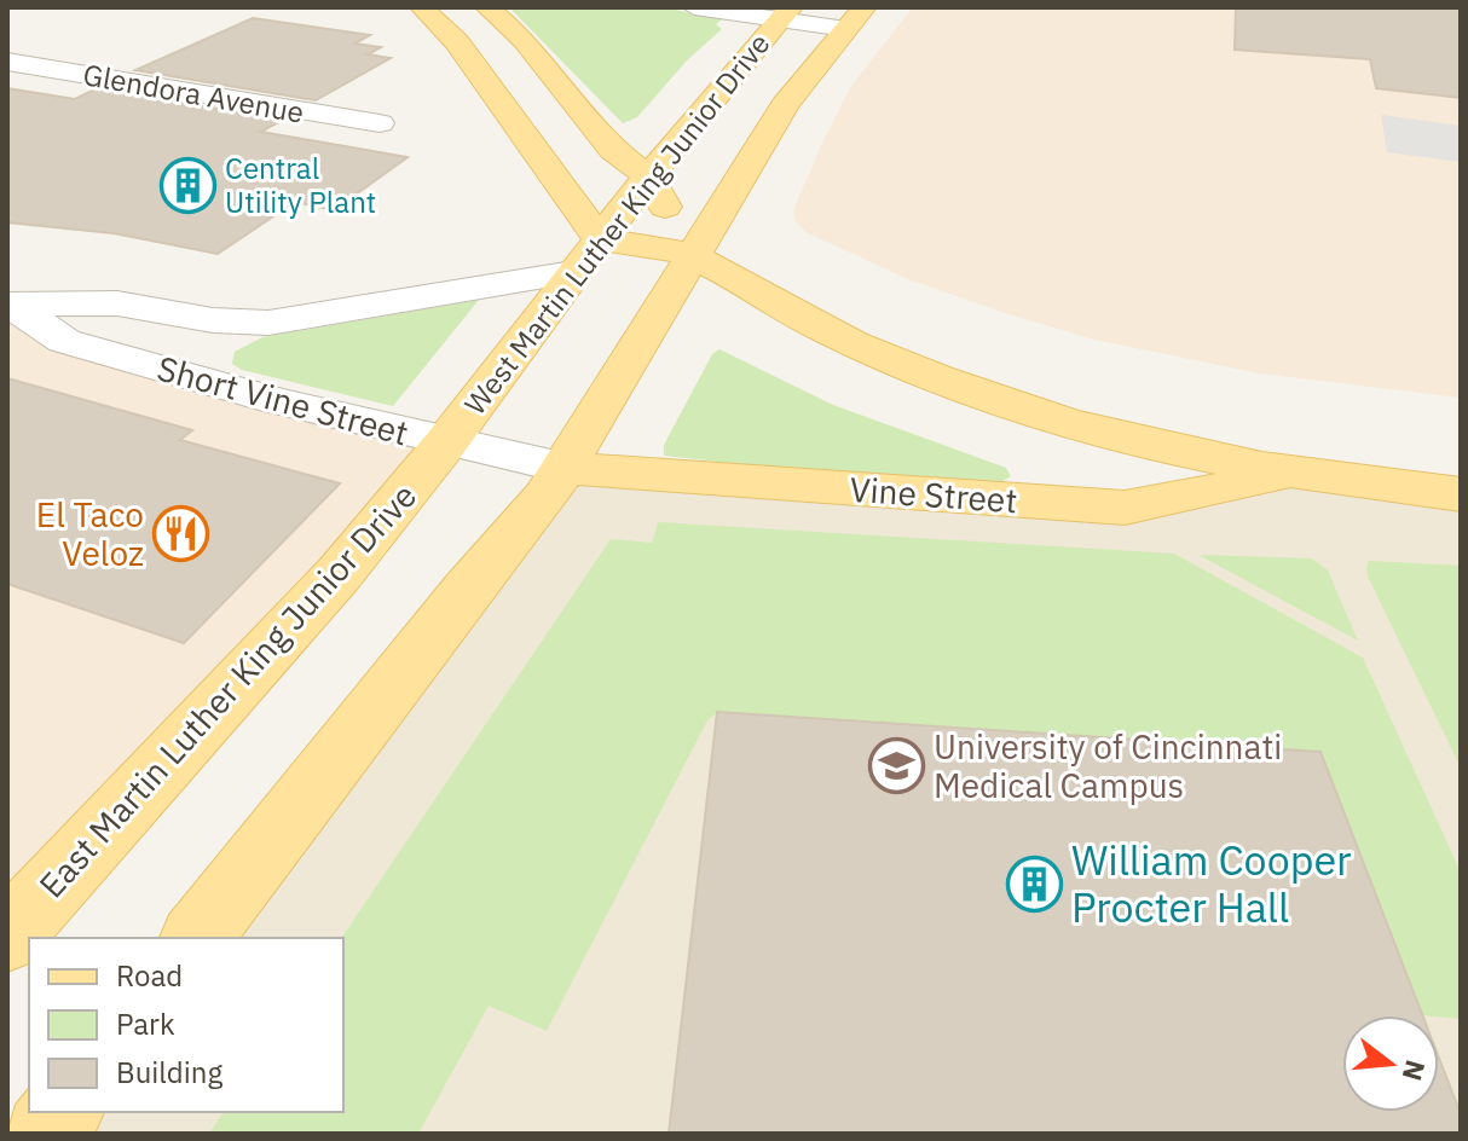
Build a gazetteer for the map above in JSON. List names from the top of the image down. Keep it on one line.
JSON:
{"streets":{"main road":["West Martin Luther King Junior Drive","Vine Street","East Martin Luther King Junior Drive"],"street":["Glendora Avenue","Short Vine Street"]},"crossings":[["West Martin Luther King Junior Drive","Short Vine Street"],["West Martin Luther King Junior Drive","Vine Street"],["West Martin Luther King Junior Drive","East Martin Luther King Junior Drive"],["Short Vine Street","Vine Street"],["Short Vine Street","East Martin Luther King Junior Drive"]],"places":{"building":["Central Utility Plant","William Cooper Procter Hall"],"restaurant":["El Taco Veloz"],"school or university":["University of Cincinnati Medical Campus"]},"legend":["Road","Park","Building"],"north":"right"}
